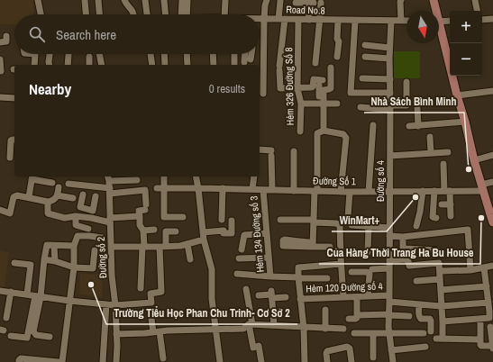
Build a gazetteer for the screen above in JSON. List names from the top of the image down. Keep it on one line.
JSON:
{"streets":{"street":["Road No.8","Hẻm 326 Đường Số 8","Đường Số 1","Đường số 4","Hẻm 134 Đường số 3","Đường số 2","Hẻm 120 Đường số 4"]},"crossings":[["Road No.8","Hẻm 326 Đường Số 8"],["Road No.8","Đường số 4"],["Đường Số 1","Đường số 4"],["Đường Số 1","Hẻm 134 Đường số 3"],["Đường số 4","Hẻm 120 Đường số 4"]],"places":["Nhà Sách Bình Minh","WinMart+","Của Hàng Thời Trang Ha Bu House","Trường Tiểu Học Phan Chu Trinh- Cơ Sở 2"],"north":"bottom","page":{"map_buttons":["+","−"],"search":"Search here","heading":["Nearby","0 results"]}}
